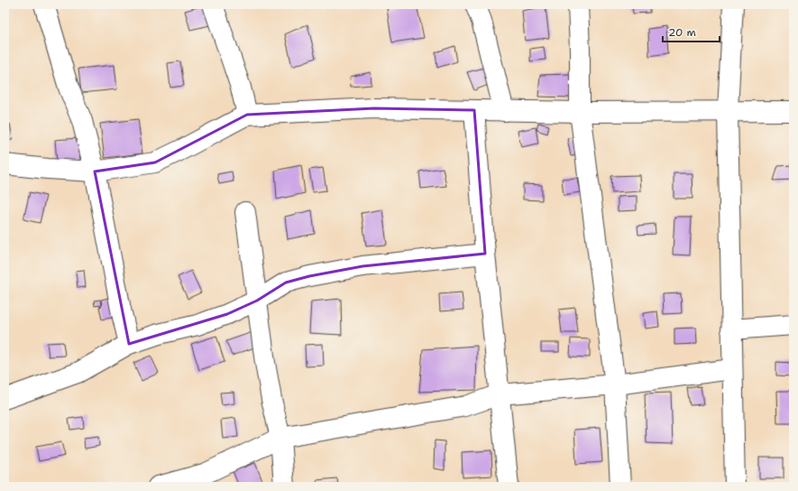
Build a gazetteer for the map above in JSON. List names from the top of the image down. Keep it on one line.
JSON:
{"scale_bar":"20 m"}
